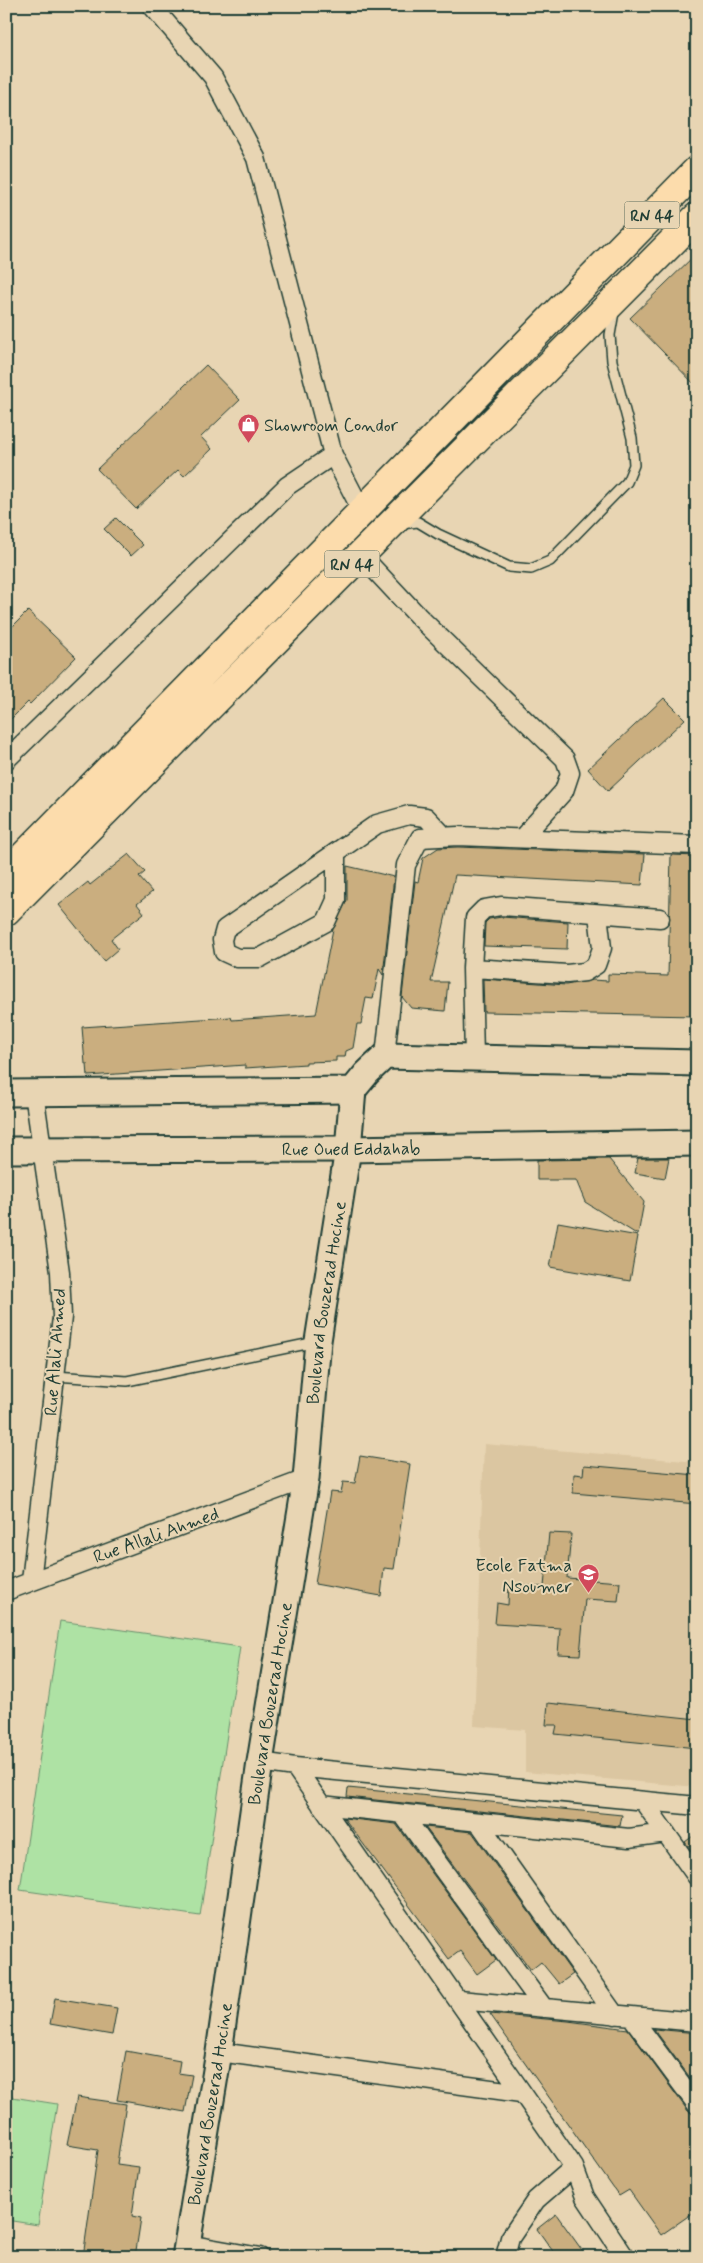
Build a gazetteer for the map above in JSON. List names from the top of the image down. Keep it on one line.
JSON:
{"streets":{"highway":["RN 44"],"main road":["Rue Oued Eddahab","Boulevard Bouzerad Hocine"],"street":["Rue Alali Ahmed","Rue Allali Ahmed"]},"crossings":[["Rue Oued Eddahab","Boulevard Bouzerad Hocine"],["Rue Oued Eddahab","Rue Alali Ahmed"],["Boulevard Bouzerad Hocine","Rue Allali Ahmed"],["Rue Alali Ahmed","Rue Allali Ahmed"]],"places":{"shop":["Showroom Condor"],"school or university":["Ecole Fatma Nsoumer"]}}
